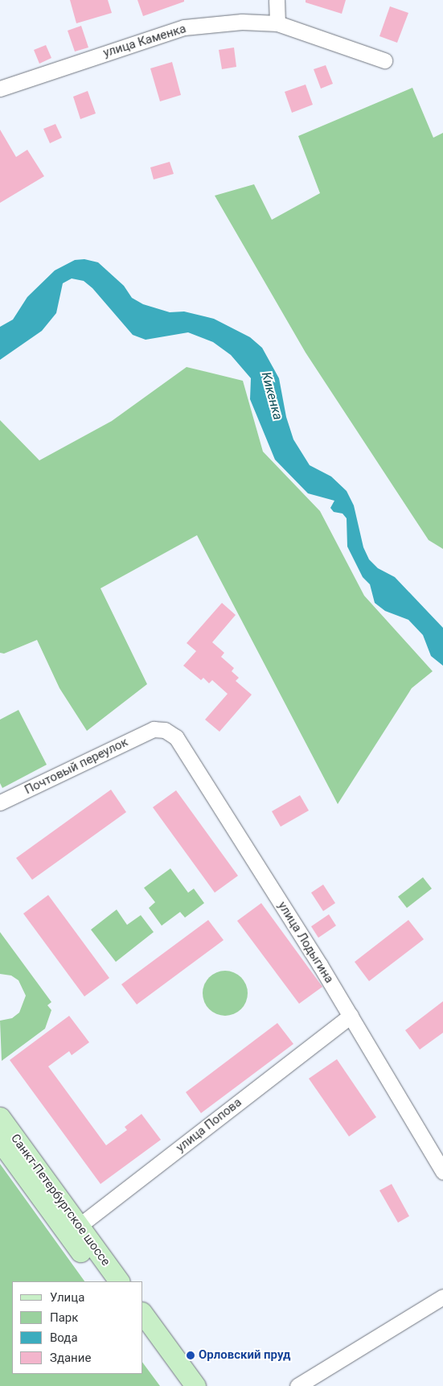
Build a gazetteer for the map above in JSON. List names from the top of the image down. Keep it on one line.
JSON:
{"streets":{"main road":["Санкт-Петербургское шоссе"],"street":["улица Каменка","Почтовый переулок","улица Лодыгина","улица Попова"]},"crossings":[["Почтовый переулок","улица Лодыгина"],["улица Лодыгина","улица Попова"],["улица Попова","Санкт-Петербургское шоссе"]],"water":["Кикенка"],"places":["Орловский пруд"],"legend":["Улица","Парк","Вода","Здание"]}
